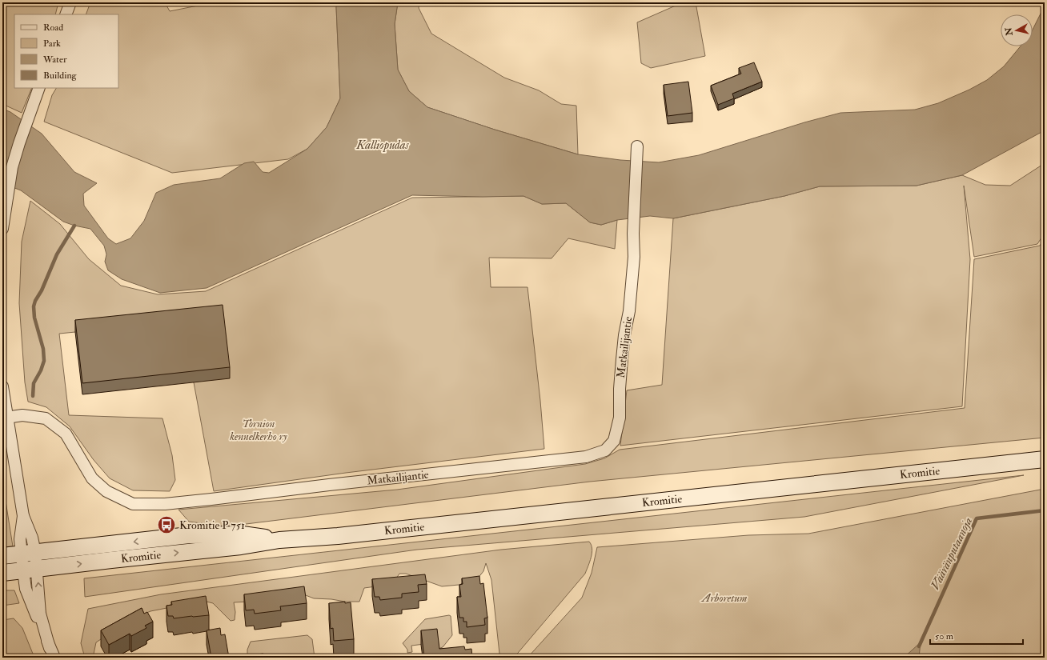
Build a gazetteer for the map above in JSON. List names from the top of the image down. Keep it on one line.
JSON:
{"streets":{"main road":["Kromitie"],"street":["Matkailijantie"]},"water":["Kalliopudas","Vääränputaanoja"],"parks":["Tornion kennelkerho ry","Arboretum"],"places":{"bus stop":["Kromitie P 751"]},"legend":["Road","Park","Water","Building"],"scale_bar":"50 m","north":"left"}
